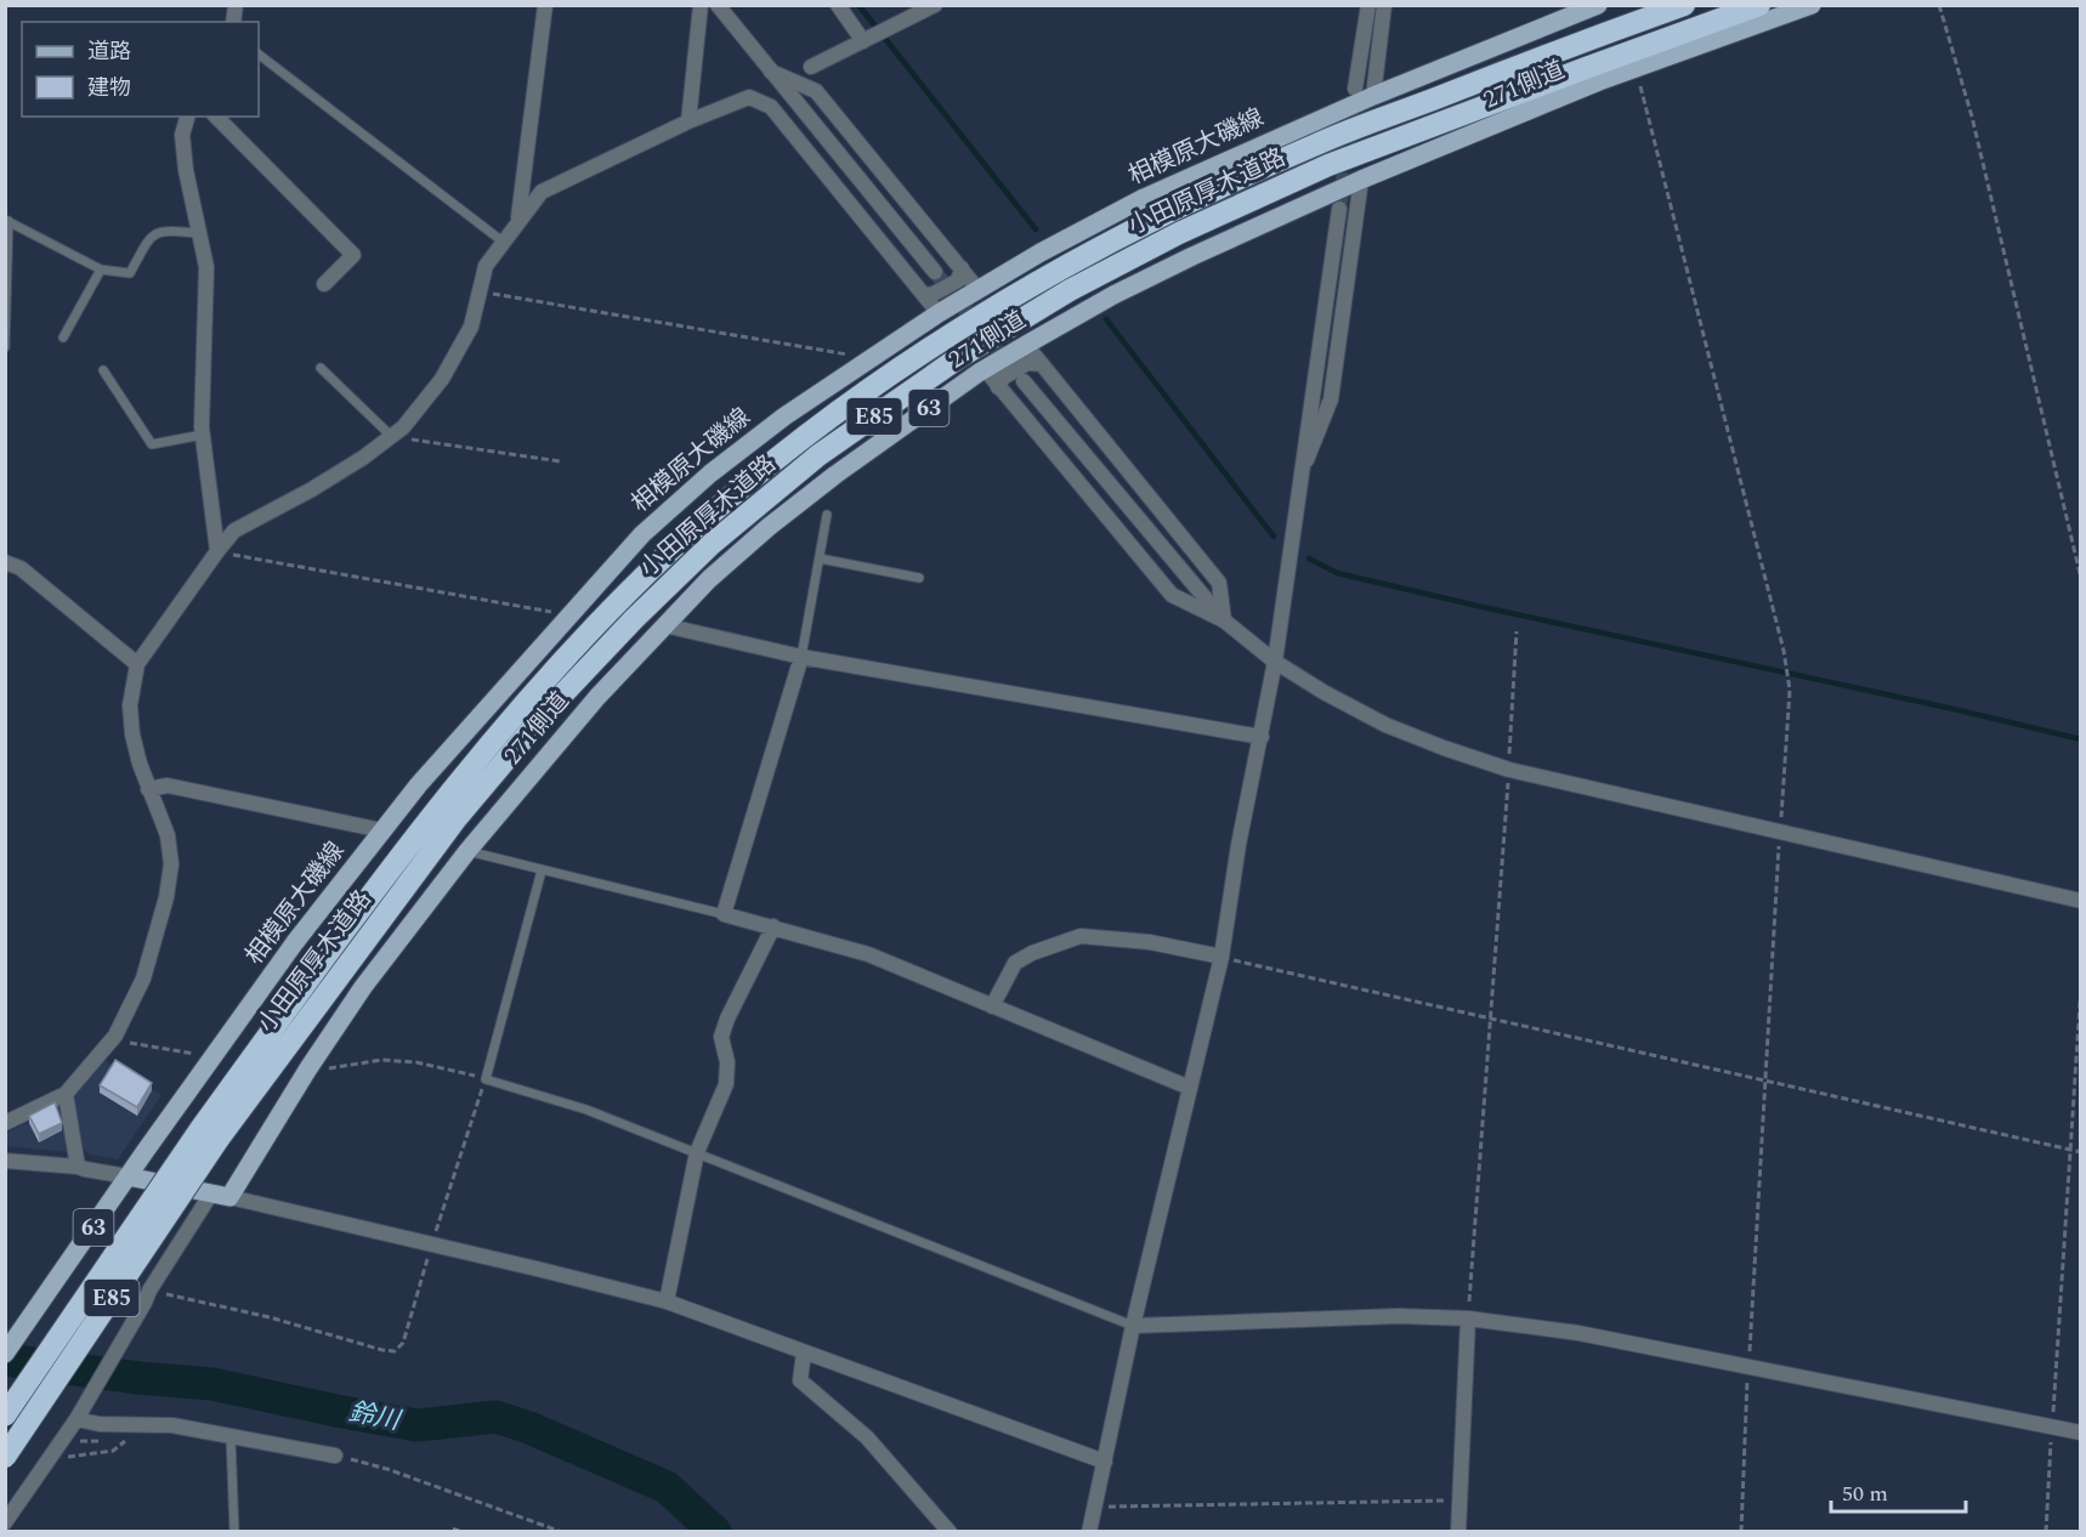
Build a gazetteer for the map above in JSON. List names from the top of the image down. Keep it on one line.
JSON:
{"streets":{"highway":["小田原厚木道路","E85"],"main road":["271側道","相模原大磯線","63"]},"crossings":[["271側道","63"],["相模原大磯線","63"]],"water":["鈴川"],"legend":["道路","建物"],"scale_bar":"50 m"}
